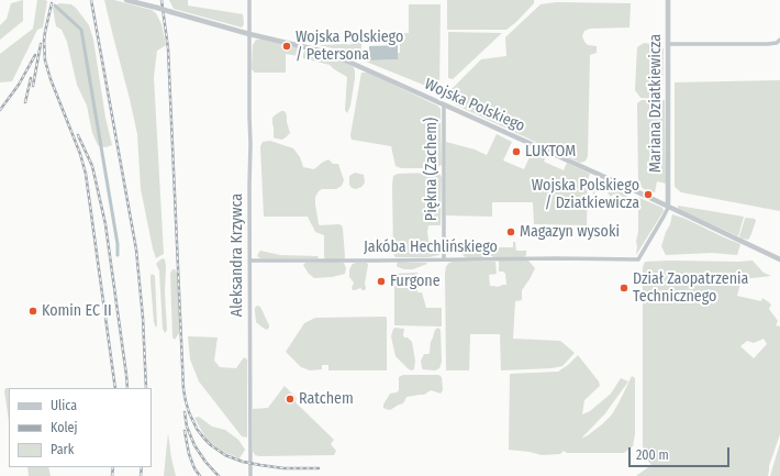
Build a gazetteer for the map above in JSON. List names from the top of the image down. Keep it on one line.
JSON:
{"streets":{"street":["Mariana Dziatkiewicza","Wojska Polskiego","Piękna (Zachem)","Jakóba Hechlińskiego","Aleksandra Krzywca"]},"crossings":[["Mariana Dziatkiewicza","Wojska Polskiego"],["Mariana Dziatkiewicza","Jakóba Hechlińskiego"],["Wojska Polskiego","Piękna (Zachem)"],["Wojska Polskiego","Jakóba Hechlińskiego"],["Wojska Polskiego","Aleksandra Krzywca"],["Piękna (Zachem)","Jakóba Hechlińskiego"],["Jakóba Hechlińskiego","Aleksandra Krzywca"]],"places":["Wojska Polskiego / Petersona","LUKTOM","Wojska Polskiego / Dziatkiewicza","Magazyn wysoki","Furgone","Dział Zaopatrzenia Technicznego","Komin EC II","Ratchem"],"legend":["Ulica","Kolej","Park"],"scale_bar":"200 m"}
